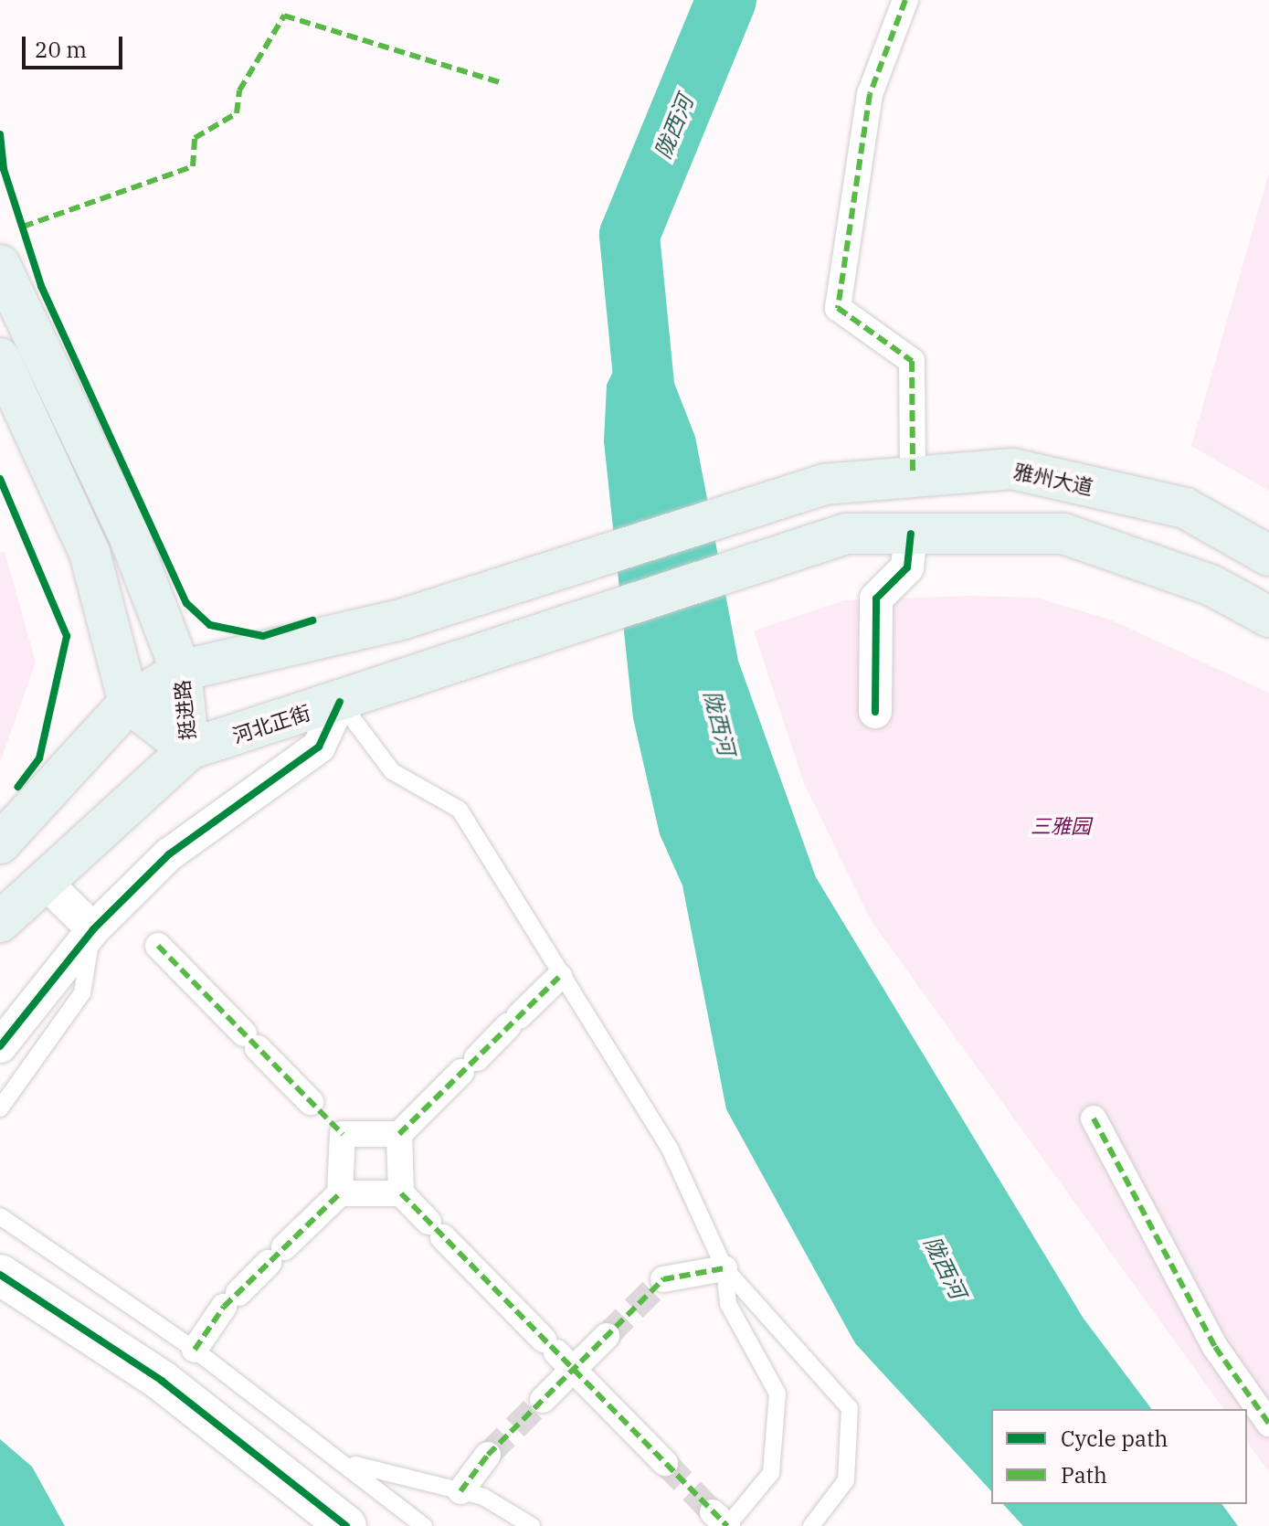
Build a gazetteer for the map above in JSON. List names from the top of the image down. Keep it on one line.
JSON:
{"streets":{"main road":["雅州大道","挺进路","河北正街"]},"crossings":[["雅州大道","挺进路"],["挺进路","河北正街"]],"water":["陇西河"],"parks":["三雅园"],"legend":["Cycle path","Path"],"scale_bar":"20 m"}
